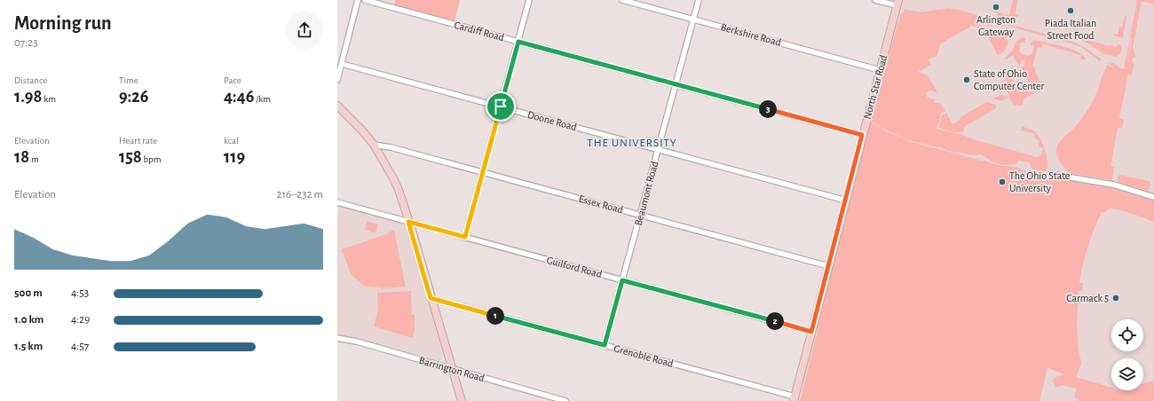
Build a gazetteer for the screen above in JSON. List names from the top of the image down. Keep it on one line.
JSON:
{"streets":{"street":["Cardiff Road","Berkshire Road","North Star Road","Doone Road","Beaumont Road","Essex Road","Guilford Road","Grenoble Road","Barrington Road"]},"crossings":[["Cardiff Road","North Star Road"],["Cardiff Road","Beaumont Road"],["Berkshire Road","North Star Road"],["Berkshire Road","Beaumont Road"],["North Star Road","Doone Road"],["North Star Road","Essex Road"],["North Star Road","Guilford Road"],["North Star Road","Grenoble Road"],["Doone Road","Beaumont Road"],["Beaumont Road","Essex Road"],["Beaumont Road","Guilford Road"],["Beaumont Road","Grenoble Road"]],"districts":["THE UNIVERSITY"],"places":["Arlington Gateway","Piada Italian Street Food","State of Ohio Computer Center","The Ohio State University","Carmack 5"],"page":{"heading":["Morning run","07:23"],"stats":[["Distance","1.98 km"],["Time","9:26"],["Pace","4:46 /km"],["Elevation","18 m"],["Heart rate","158 bpm"],["kcal","119"]],"pins":["3","1","2"],"chart":["Elevation","216–232 m"],"list":[{"name":"500 m","note":"4:53"},{"name":"1.0 km","note":"4:29"},{"name":"1.5 km","note":"4:57"}]}}
